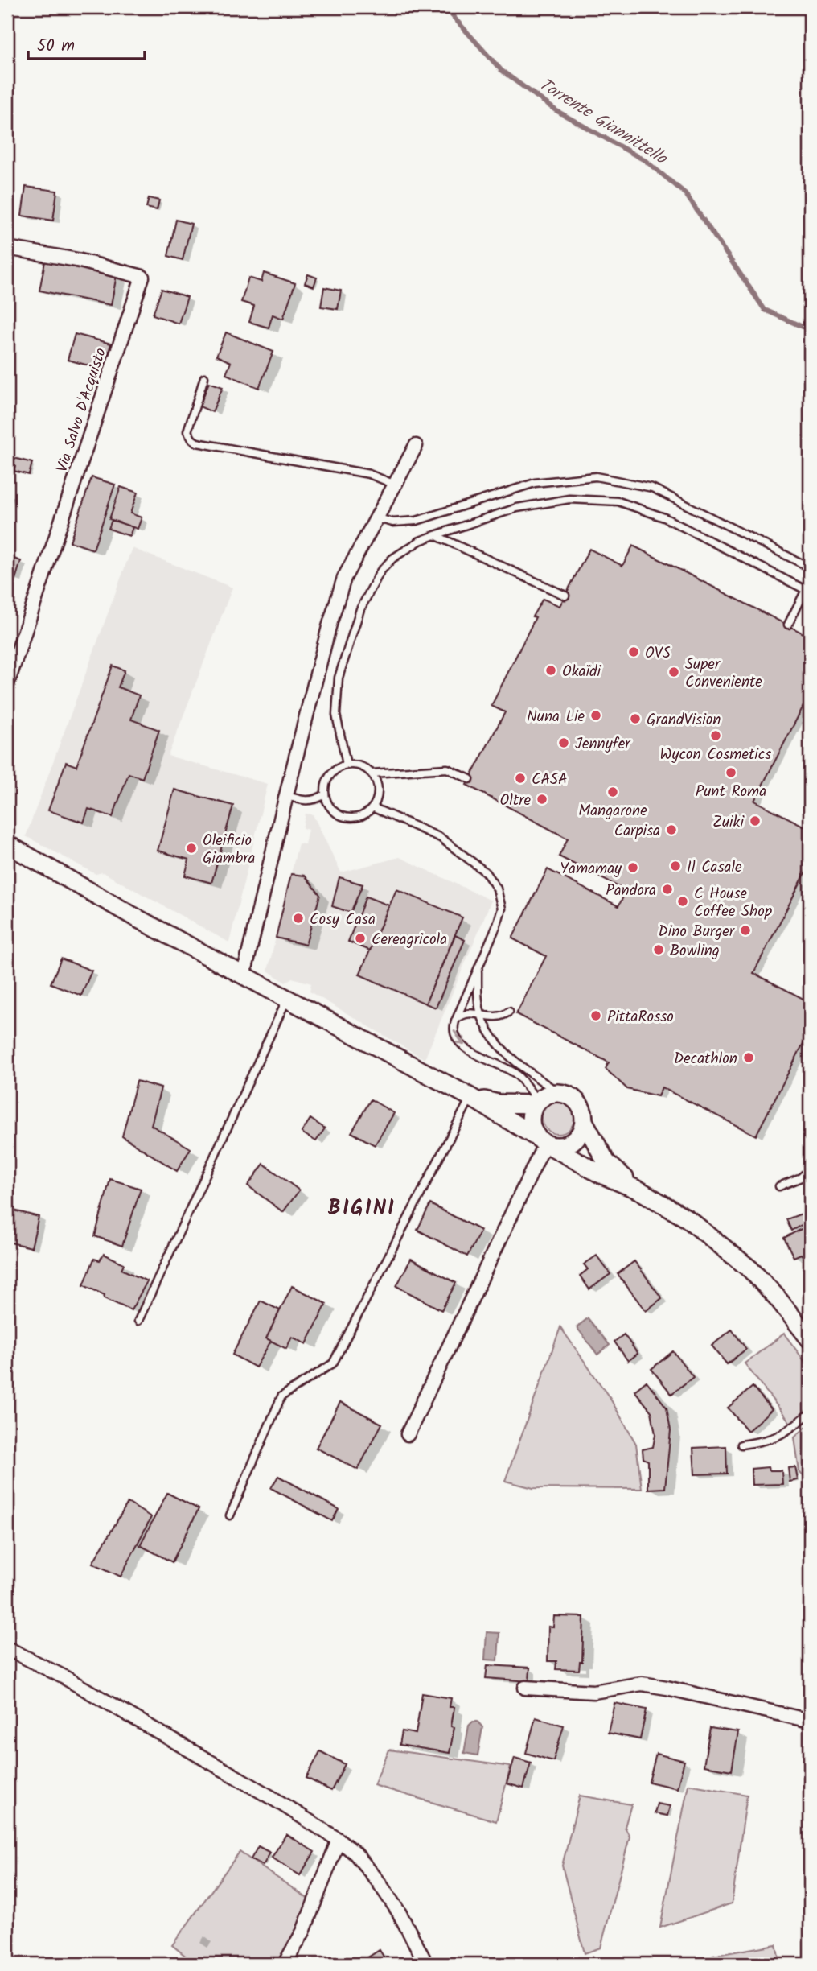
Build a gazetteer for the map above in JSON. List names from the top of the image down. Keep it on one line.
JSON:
{"streets":{"street":["Via Salvo D'Acquisto"]},"districts":["BIGINI"],"water":["Torrente Giannittello"],"places":["OVS","Okaïdi","Super Conveniente","Nuna Lie","GrandVision","Wycon Cosmetics","Jennyfer","Punt Roma","CASA","Mangarone","Oltre","Zuiki","Carpisa","Oleificio Giambra","Il Casale","Yamamay","Pandora","C House Coffee Shop","Cosy Casa","Dino Burger","Cereagricola","Bowling","PittaRosso","Decathlon"],"scale_bar":"50 m"}
